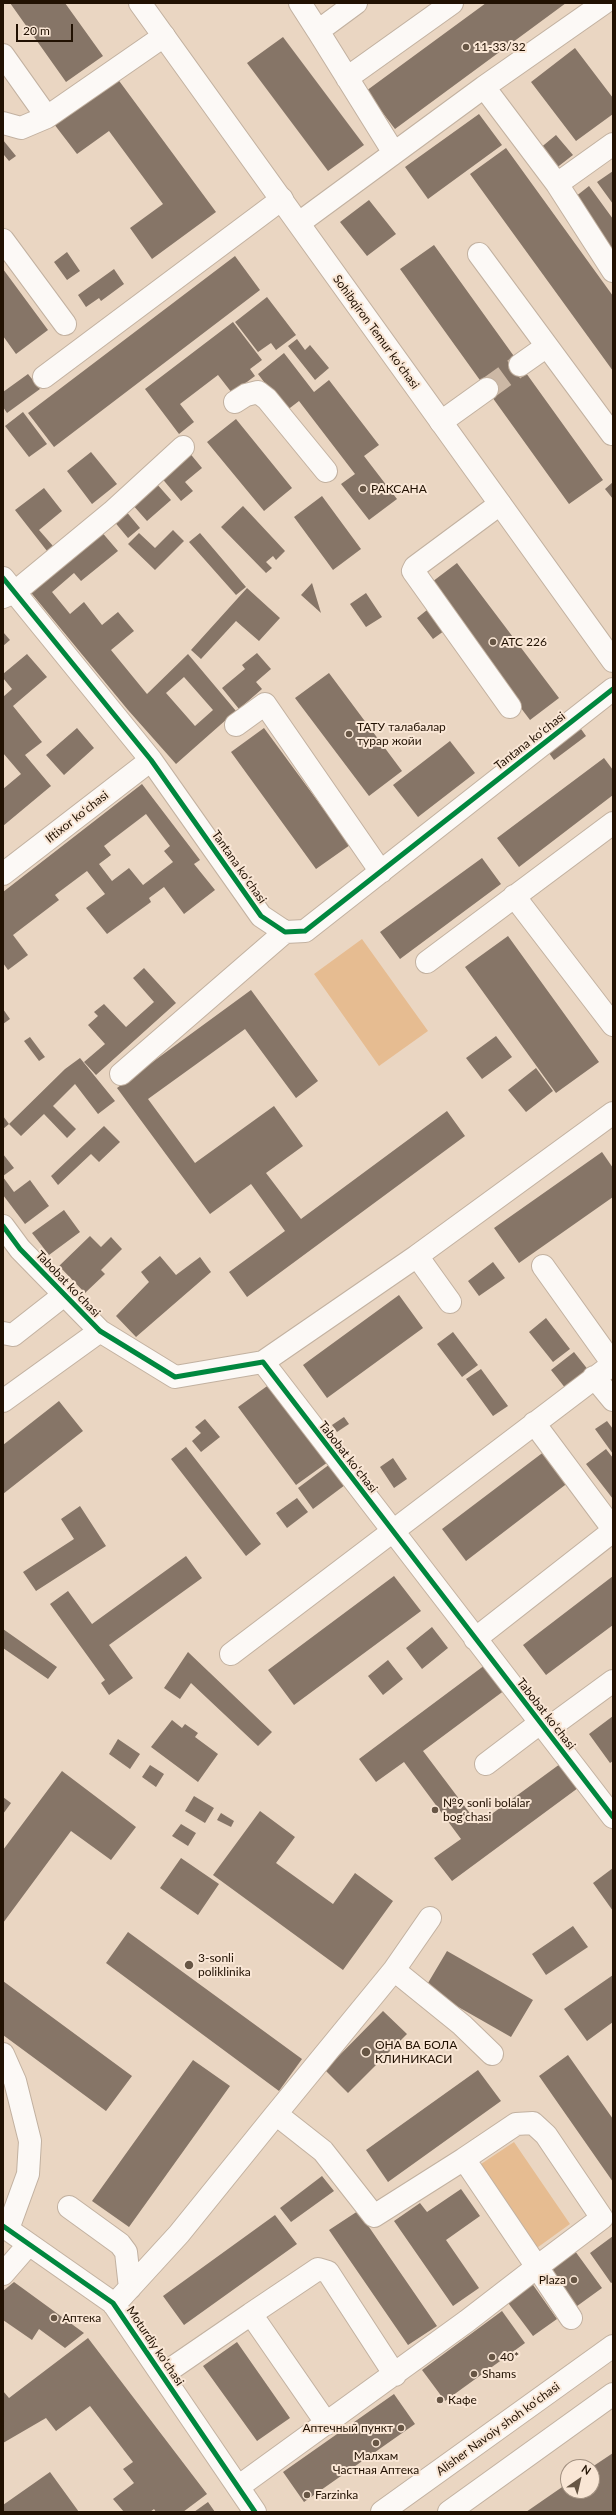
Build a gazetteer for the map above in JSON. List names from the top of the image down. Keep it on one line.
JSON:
{"streets":{"street":["Sohibqiron Temur koʻchasi","Tantana koʻchasi","Iftixor koʻchasi","Tabobat koʻchasi","Moturdiy ko'chasi","Alisher Navoiy shoh koʻchasi"]},"crossings":[["Tantana koʻchasi","Iftixor koʻchasi"]],"places":["11-33/32","РАКСАНА","АТС 226","ТАТУ талабалар турар жойи","№9 sonli bolalar bog‘chasi","3-sonli poliklinika","ОНА ВА БОЛА КЛИНИКАСИ","Plaza","Аптека","40*","Shams","Кафе","Аптечный пункт","Малхам Частная Аптека","Farzinka"],"scale_bar":"20 m","north":"top right"}
